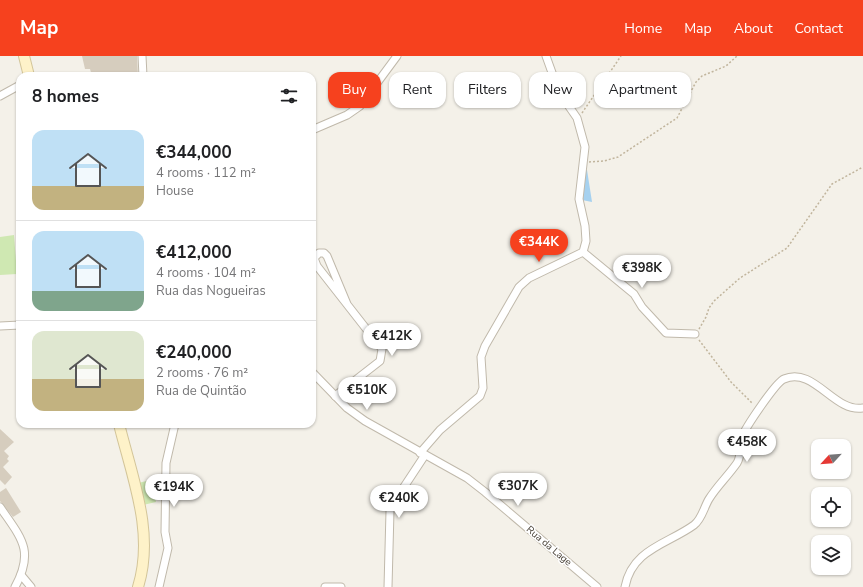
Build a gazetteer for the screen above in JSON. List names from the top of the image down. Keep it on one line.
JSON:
{"streets":{"street":["Rua da Lage"]},"north":"bottom left","page":{"header":"Map","nav":["Home","Map","About","Contact"],"chip":["Buy","Rent","Filters","New","Apartment"],"heading":"8 homes","list":[{"name":"€344,000","note":"4 rooms · 112 m² · House"},{"name":"€412,000","note":"4 rooms · 104 m² · Rua das Nogueiras"},{"name":"€240,000","note":"2 rooms · 76 m² · Rua de Quintão"}],"price":["€344K","€398K","€412K","€510K","€458K","€307K","€194K","€240K"]}}
